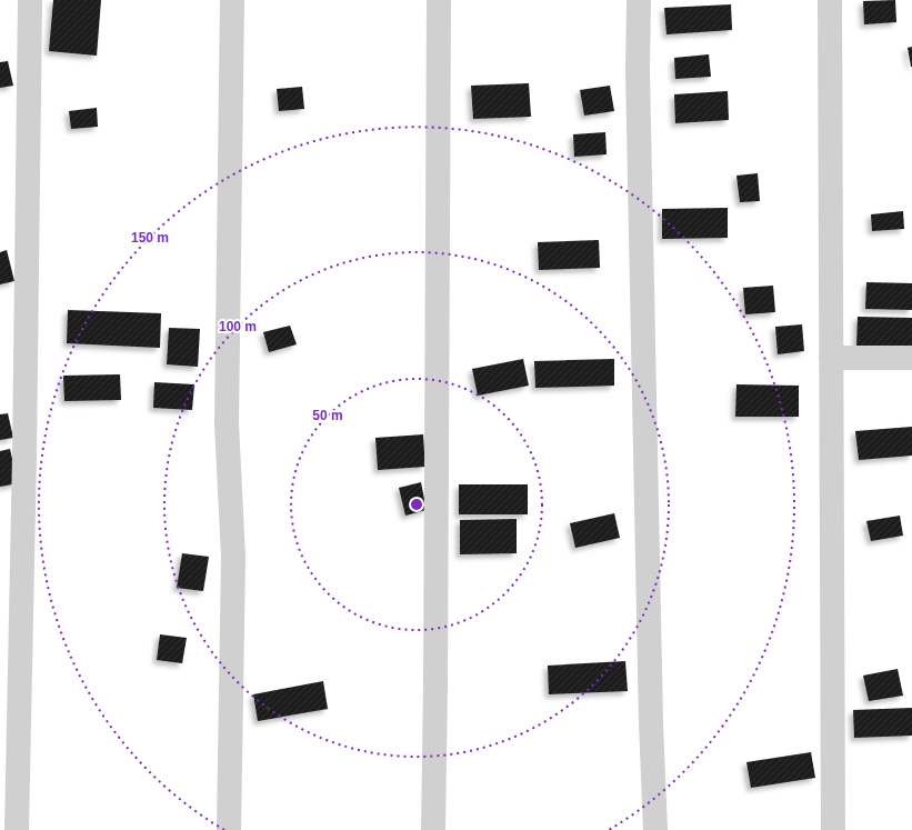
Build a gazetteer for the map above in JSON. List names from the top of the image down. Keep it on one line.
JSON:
{"rings":["150 m","100 m","50 m"]}
